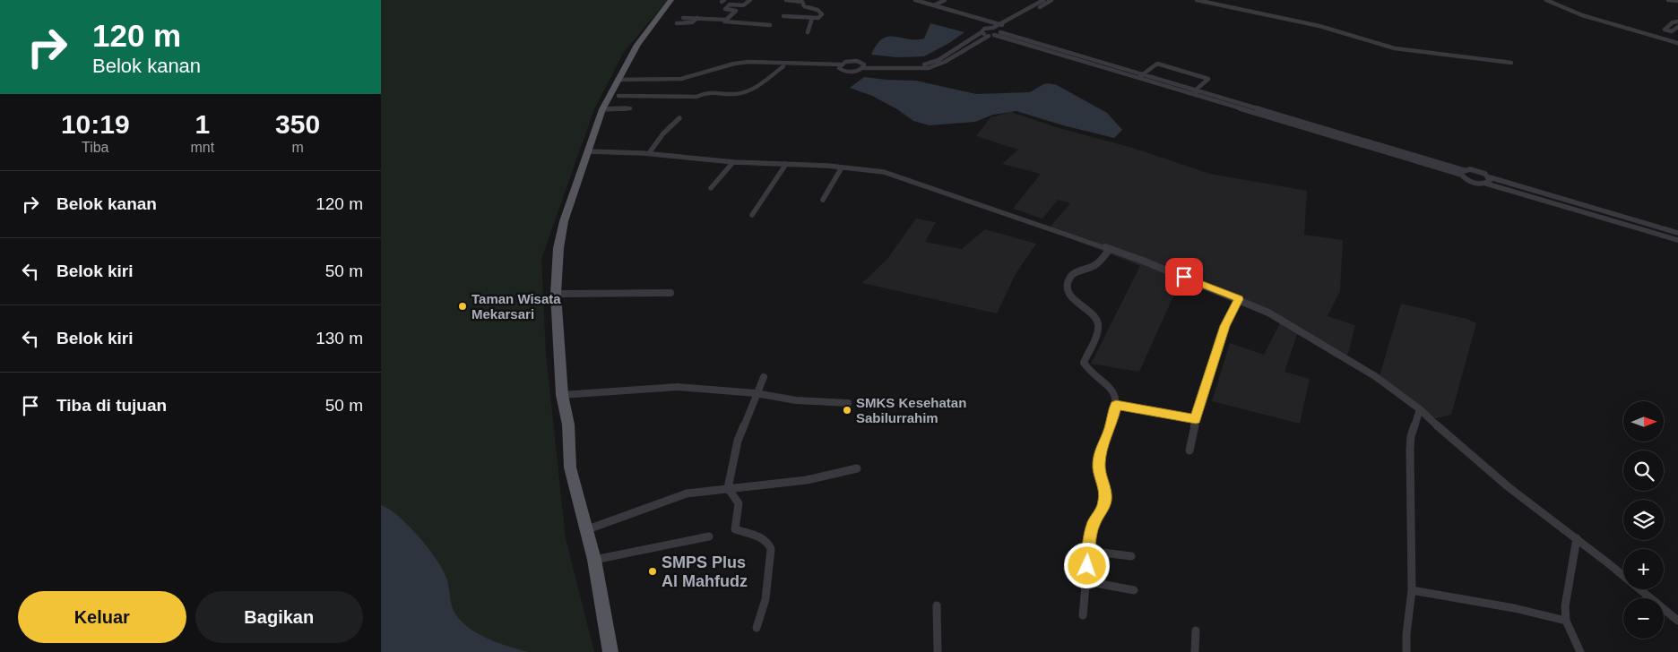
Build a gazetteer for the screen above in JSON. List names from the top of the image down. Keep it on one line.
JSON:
{"places":["Taman Wisata Mekarsari","SMKS Kesehatan Sabilurrahim","SMPS Plus Al Mahfudz"],"north":"right","page":{"turn":["120 m","Belok kanan"],"eta":["10:19","Tiba","1","mnt","350","m"],"list":[{"name":"Belok kanan","value":"120 m"},{"name":"Belok kiri","value":"50 m"},{"name":"Belok kiri","value":"130 m"},{"name":"Tiba di tujuan","value":"50 m"}],"map_buttons":["+","−"],"buttons":["Keluar","Bagikan"]}}
